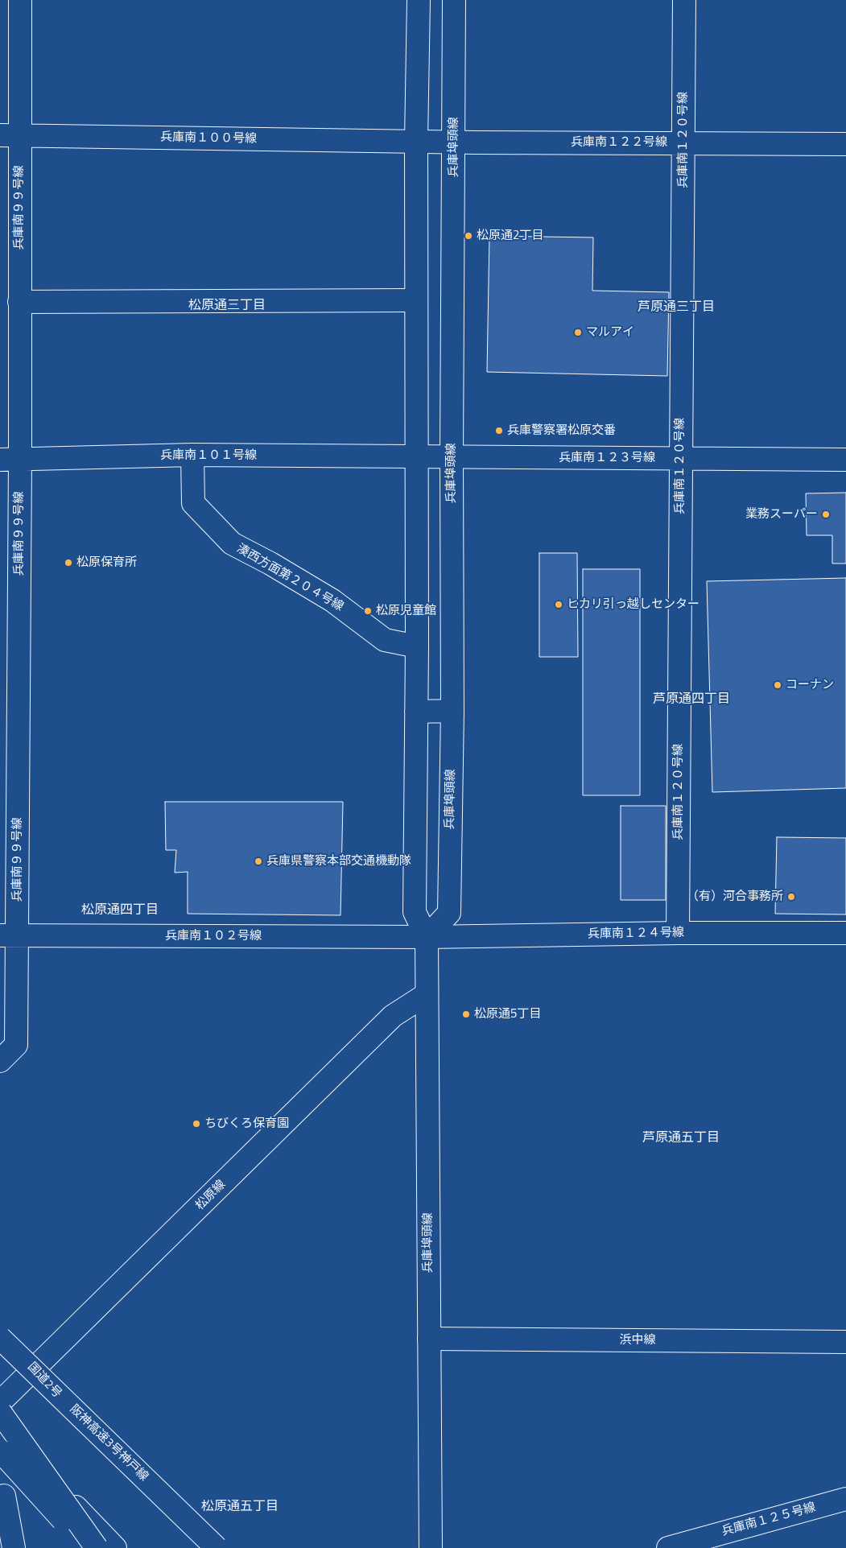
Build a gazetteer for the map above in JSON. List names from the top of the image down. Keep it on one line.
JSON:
{"streets":{"main road":["兵庫南１００号線","兵庫南１２０号線","兵庫南１２２号線","兵庫埠頭線","兵庫南９９号線","兵庫南１０１号線","兵庫南１２３号線","湊西方面第２０４号線","兵庫南１２４号線","兵庫南１０２号線","松原線","浜中線","国道2号","阪神高速3号神戸線","兵庫南１２５号線"]},"crossings":[["兵庫南１００号線","兵庫南１２２号線"],["兵庫南１００号線","兵庫埠頭線"],["兵庫南１００号線","兵庫南９９号線"],["兵庫南１２０号線","兵庫南１２２号線"],["兵庫南１２０号線","兵庫南１２３号線"],["兵庫南１２０号線","兵庫南１２４号線"],["兵庫南１２２号線","兵庫埠頭線"],["兵庫埠頭線","兵庫南１０１号線"],["兵庫埠頭線","兵庫南１２３号線"],["兵庫埠頭線","湊西方面第２０４号線"],["兵庫埠頭線","兵庫南１２４号線"],["兵庫埠頭線","兵庫南１０２号線"],["兵庫埠頭線","松原線"],["兵庫埠頭線","浜中線"],["兵庫南９９号線","兵庫南１０１号線"],["兵庫南９９号線","兵庫南１０２号線"],["兵庫南１０１号線","兵庫南１２３号線"],["兵庫南１０１号線","湊西方面第２０４号線"],["兵庫南１２４号線","兵庫南１０２号線"],["松原線","国道2号"],["国道2号","阪神高速3号神戸線"]],"districts":["松原通三丁目","芦原通三丁目","芦原通四丁目","松原通四丁目","芦原通五丁目","松原通五丁目"],"places":["松原通2丁目","マルアイ","兵庫警察署松原交番","業務スーパー","松原保育所","ヒカリ引っ越しセンター","松原児童館","コーナン","兵庫県警察本部交通機動隊","（有）河合事務所","松原通5丁目","ちびくろ保育園"]}
